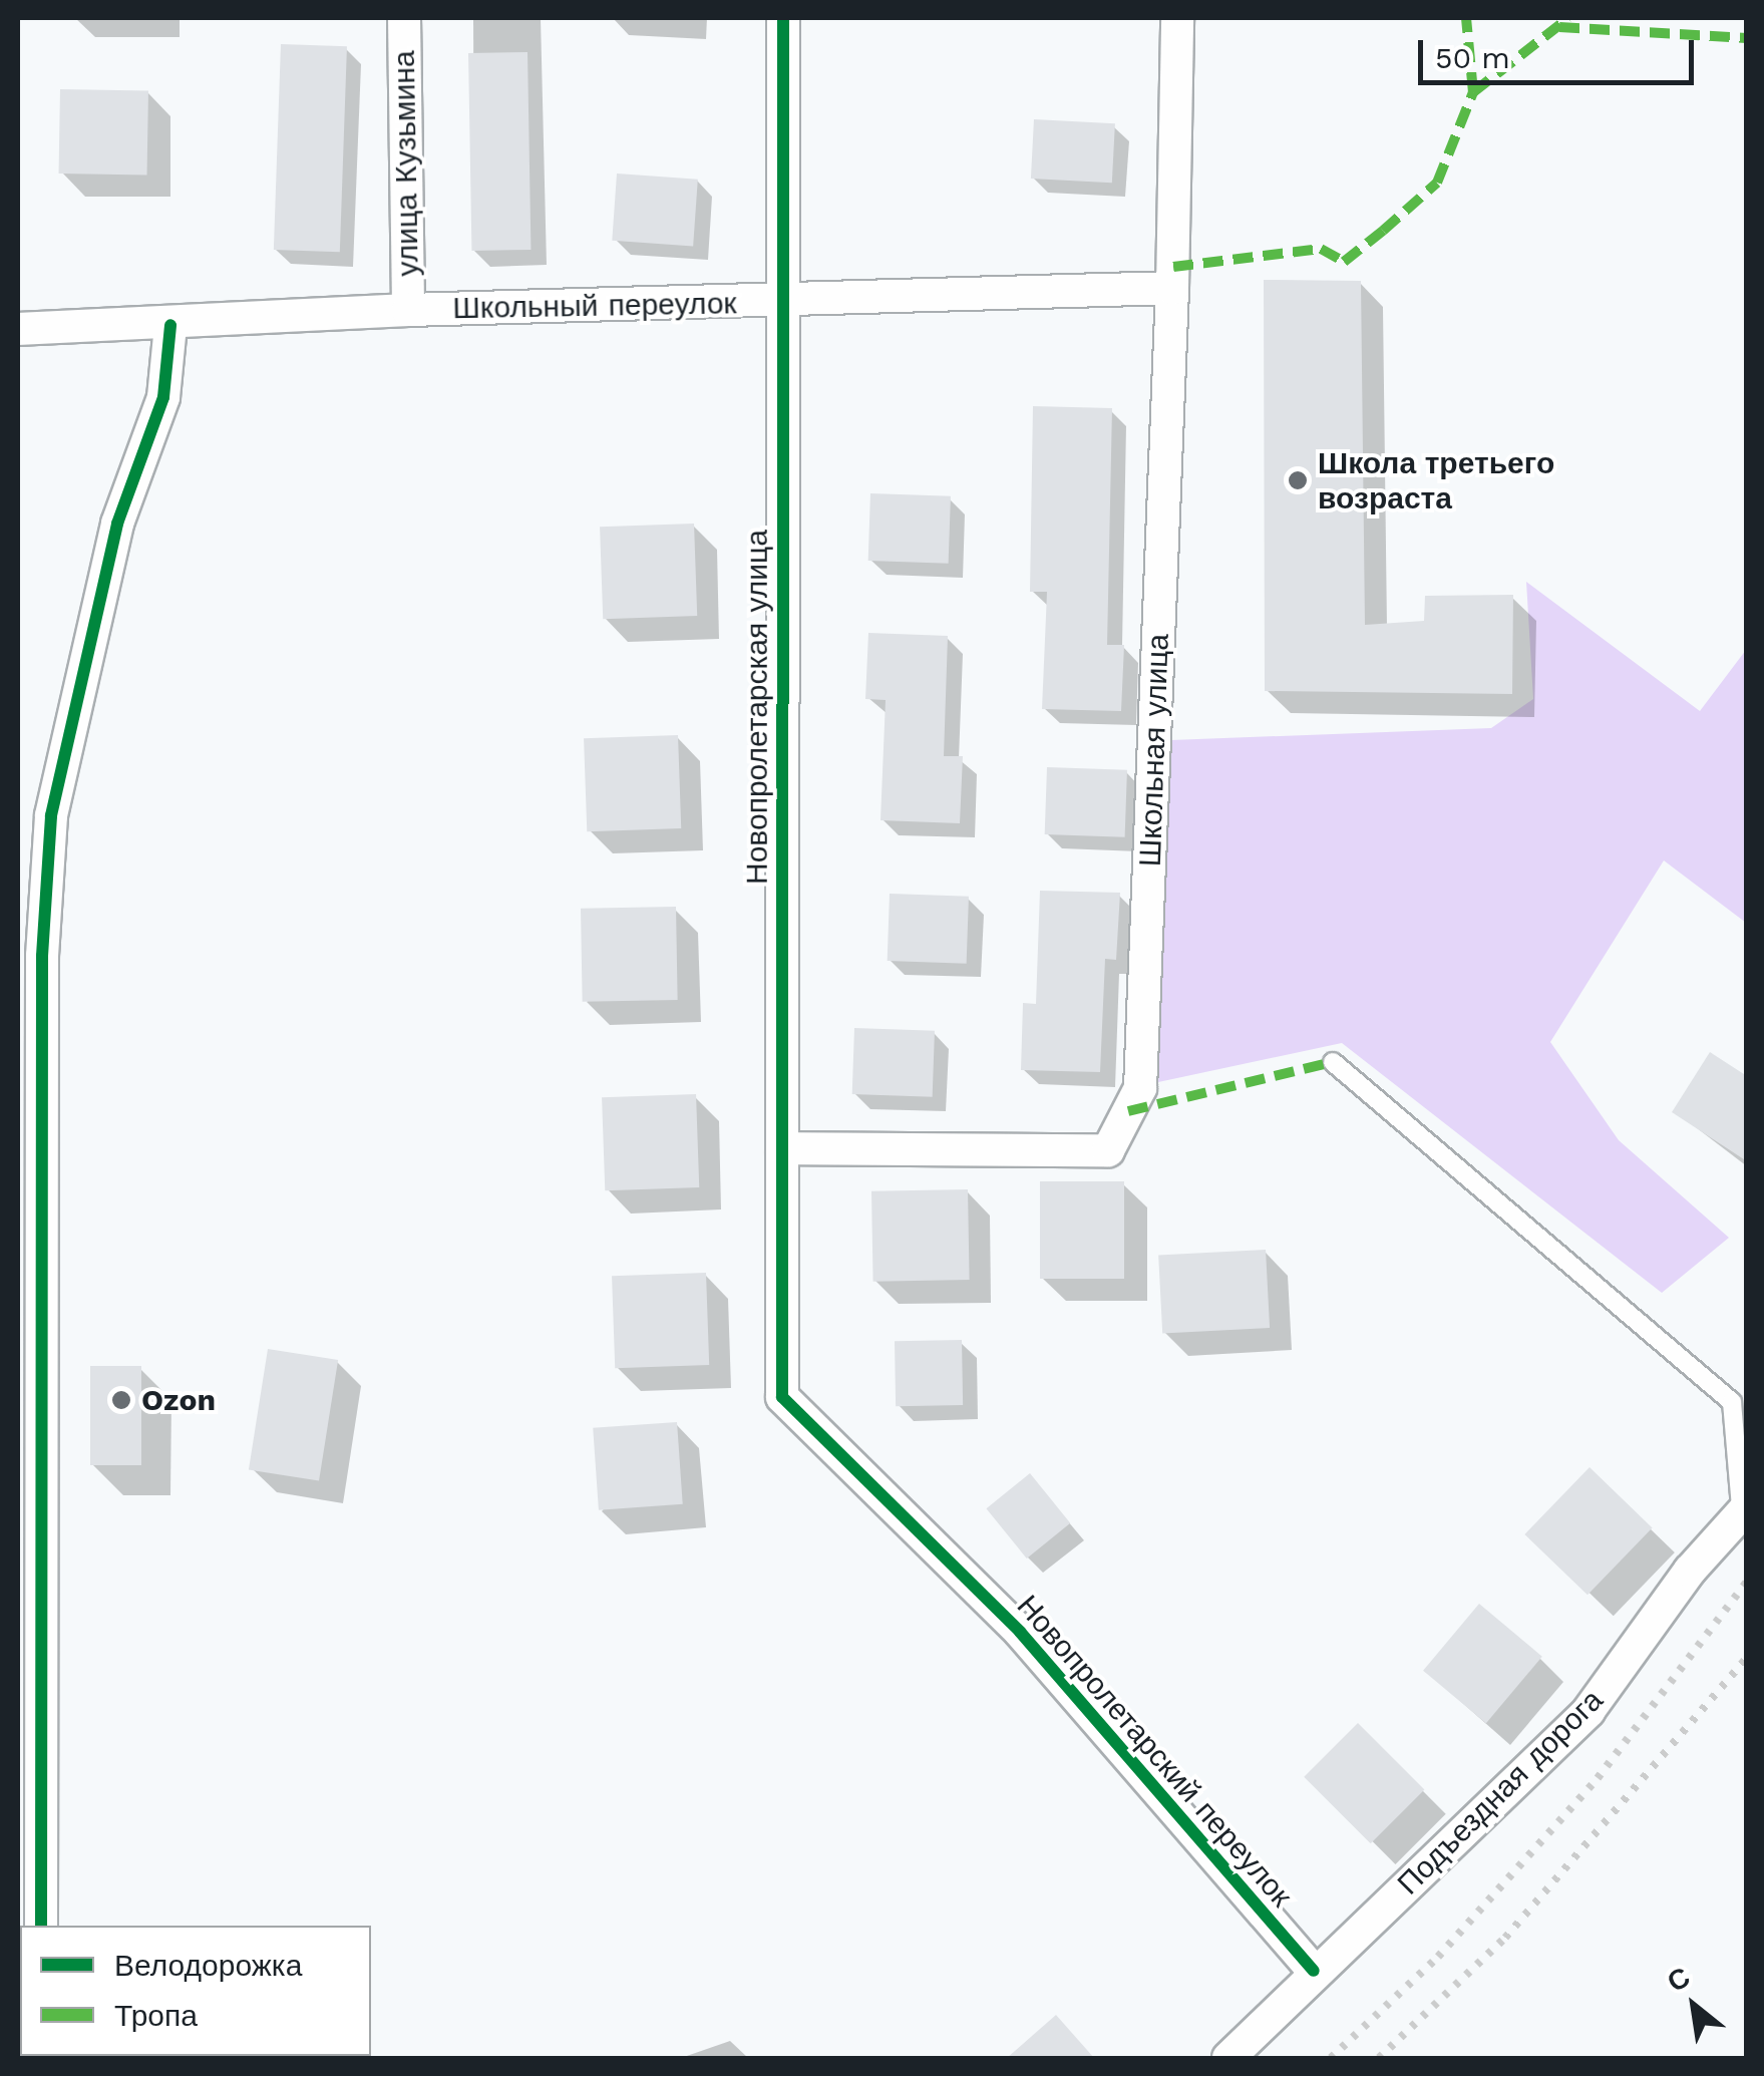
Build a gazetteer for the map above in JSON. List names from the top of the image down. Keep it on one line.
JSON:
{"streets":{"street":["улица Кузьмина","Школьный переулок","Новопролетарская улица","Школьная улица","Новопролетарский переулок","Подъездная дорога"]},"crossings":[["улица Кузьмина","Школьный переулок"],["Школьный переулок","Новопролетарская улица"],["Школьный переулок","Школьная улица"],["Новопролетарская улица","Школьная улица"],["Новопролетарская улица","Новопролетарский переулок"],["Новопролетарский переулок","Подъездная дорога"]],"places":["Школа третьего возраста","Ozon"],"legend":["Велодорожка","Тропа"],"scale_bar":"50 m","north":"top left"}
